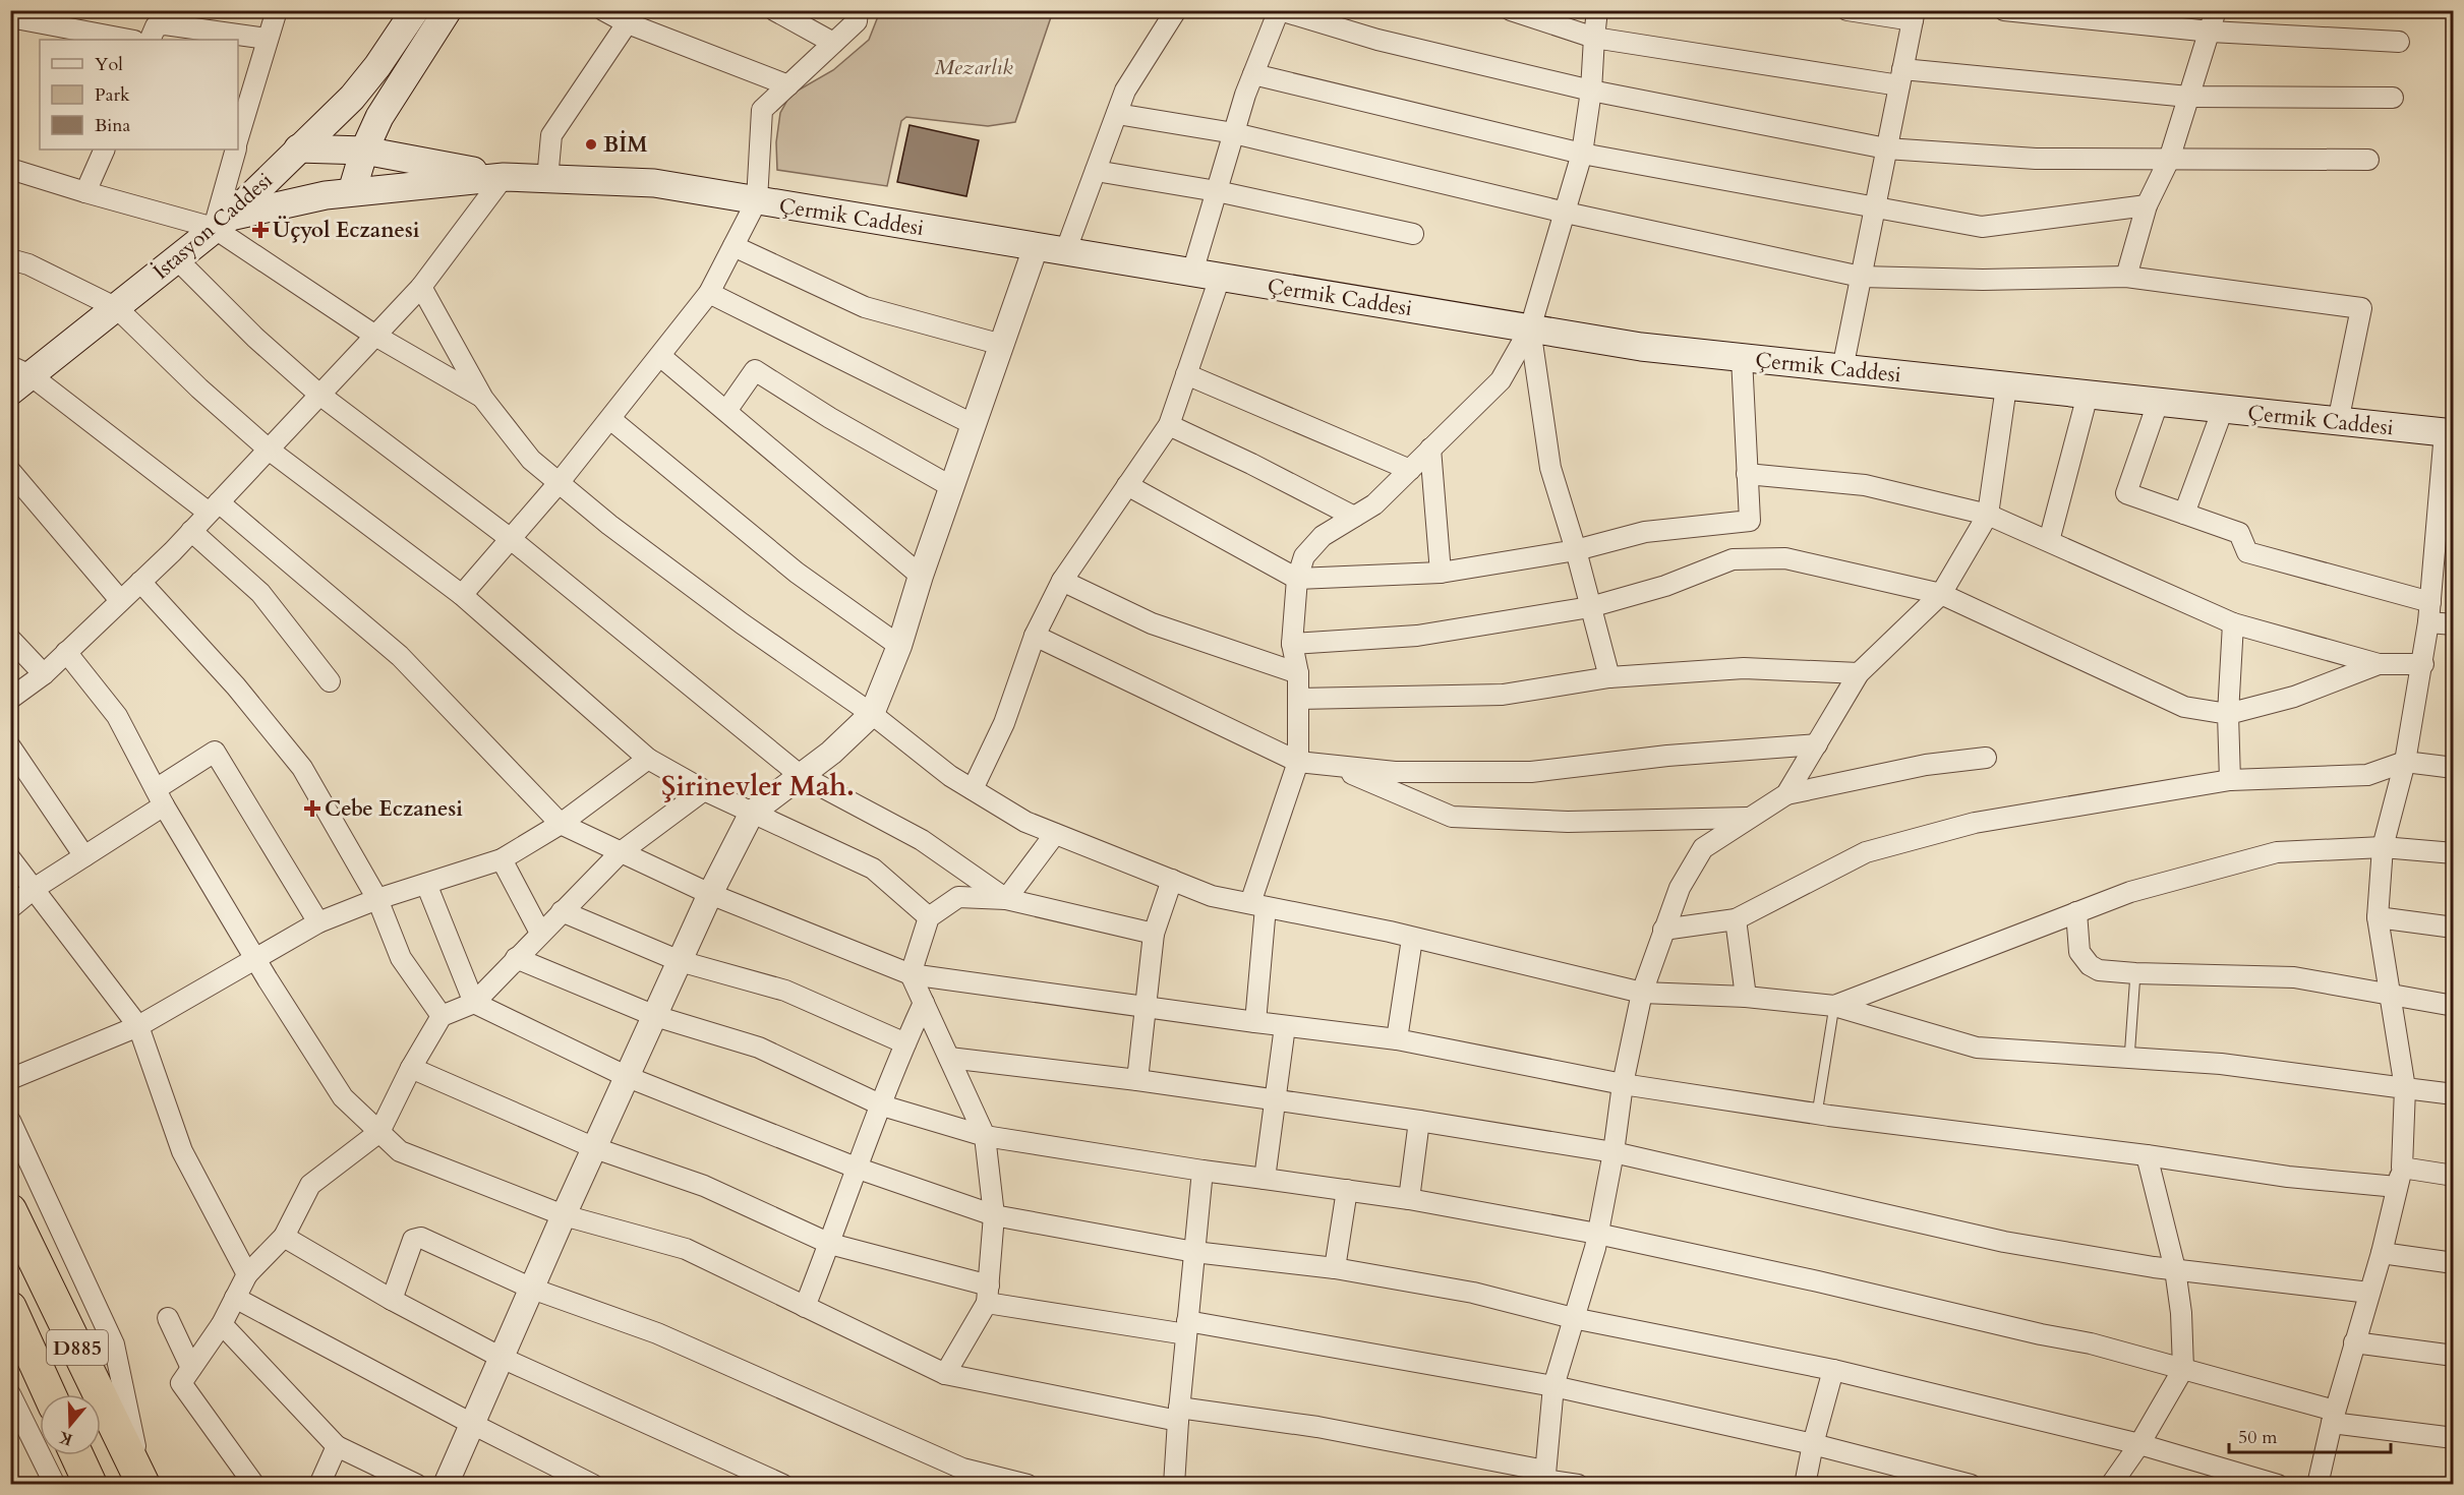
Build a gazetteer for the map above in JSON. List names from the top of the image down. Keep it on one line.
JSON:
{"streets":{"highway":["D885"],"main road":["Çermik Caddesi","İstasyon Caddesi"]},"crossings":[["Çermik Caddesi","İstasyon Caddesi"]],"districts":["Şirinevler Mah."],"parks":["Mezarlık"],"places":{"other":["BİM"],"health":["Üçyol Eczanesi","Cebe Eczanesi"]},"legend":["Yol","Park","Bina"],"scale_bar":"50 m","north":"bottom"}
